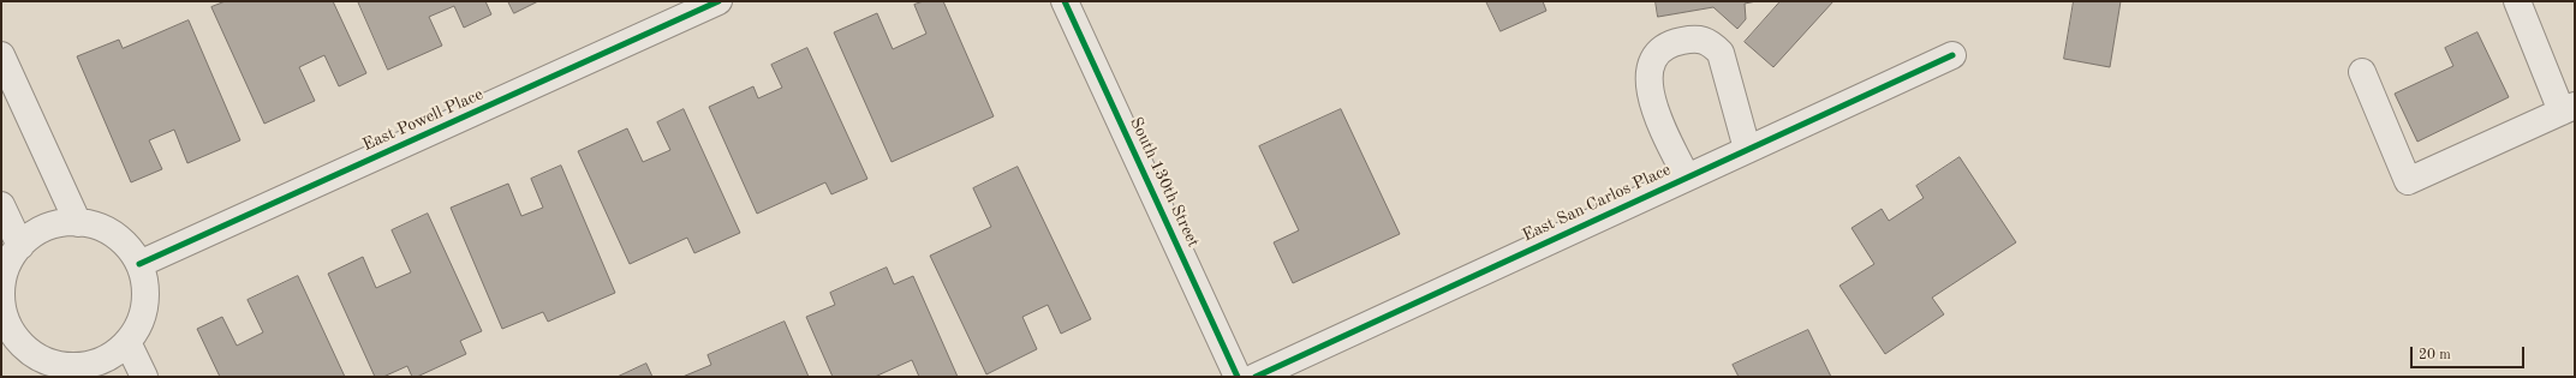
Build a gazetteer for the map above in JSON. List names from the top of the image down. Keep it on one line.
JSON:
{"streets":{"street":["East Powell Place","South 130th Street","East San Carlos Place"]},"scale_bar":"20 m"}
